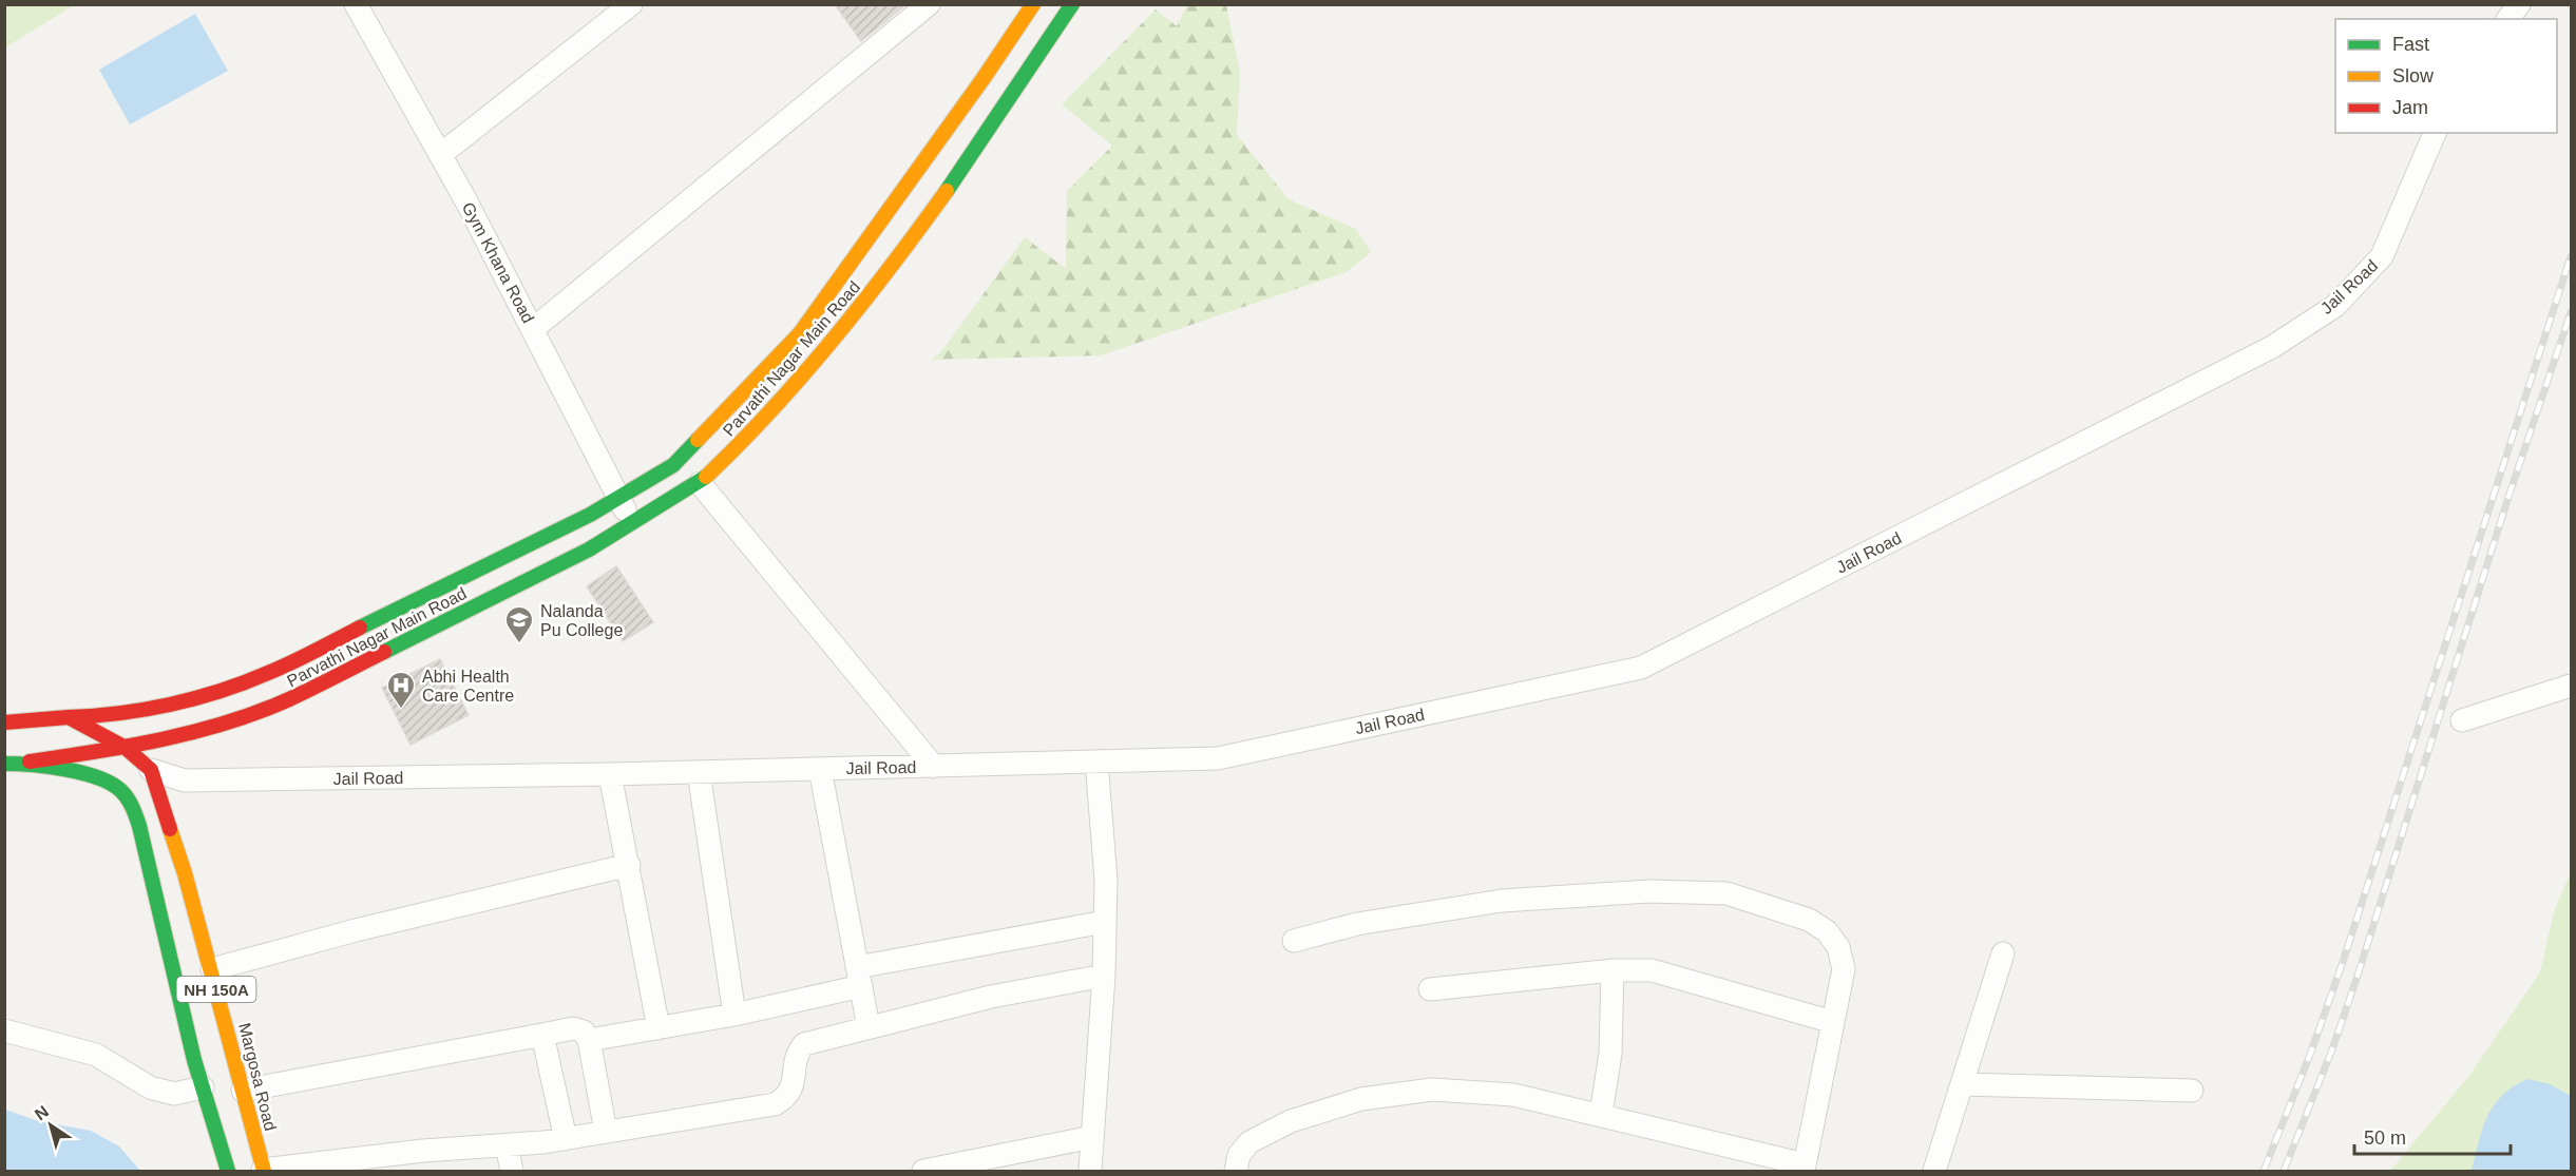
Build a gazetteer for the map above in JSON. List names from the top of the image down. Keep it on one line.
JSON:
{"streets":{"main road":["Parvathi Nagar Main Road","NH 150A","Margosa Road"],"street":["Gym Khana Road","Jail Road"]},"crossings":[["Gym Khana Road","Parvathi Nagar Main Road"],["Jail Road","Margosa Road"]],"places":{"school or university":["Nalanda Pu College"],"hospital":["Abhi Health Care Centre"]},"legend":["Fast","Slow","Jam"],"scale_bar":"50 m","north":"top left"}
